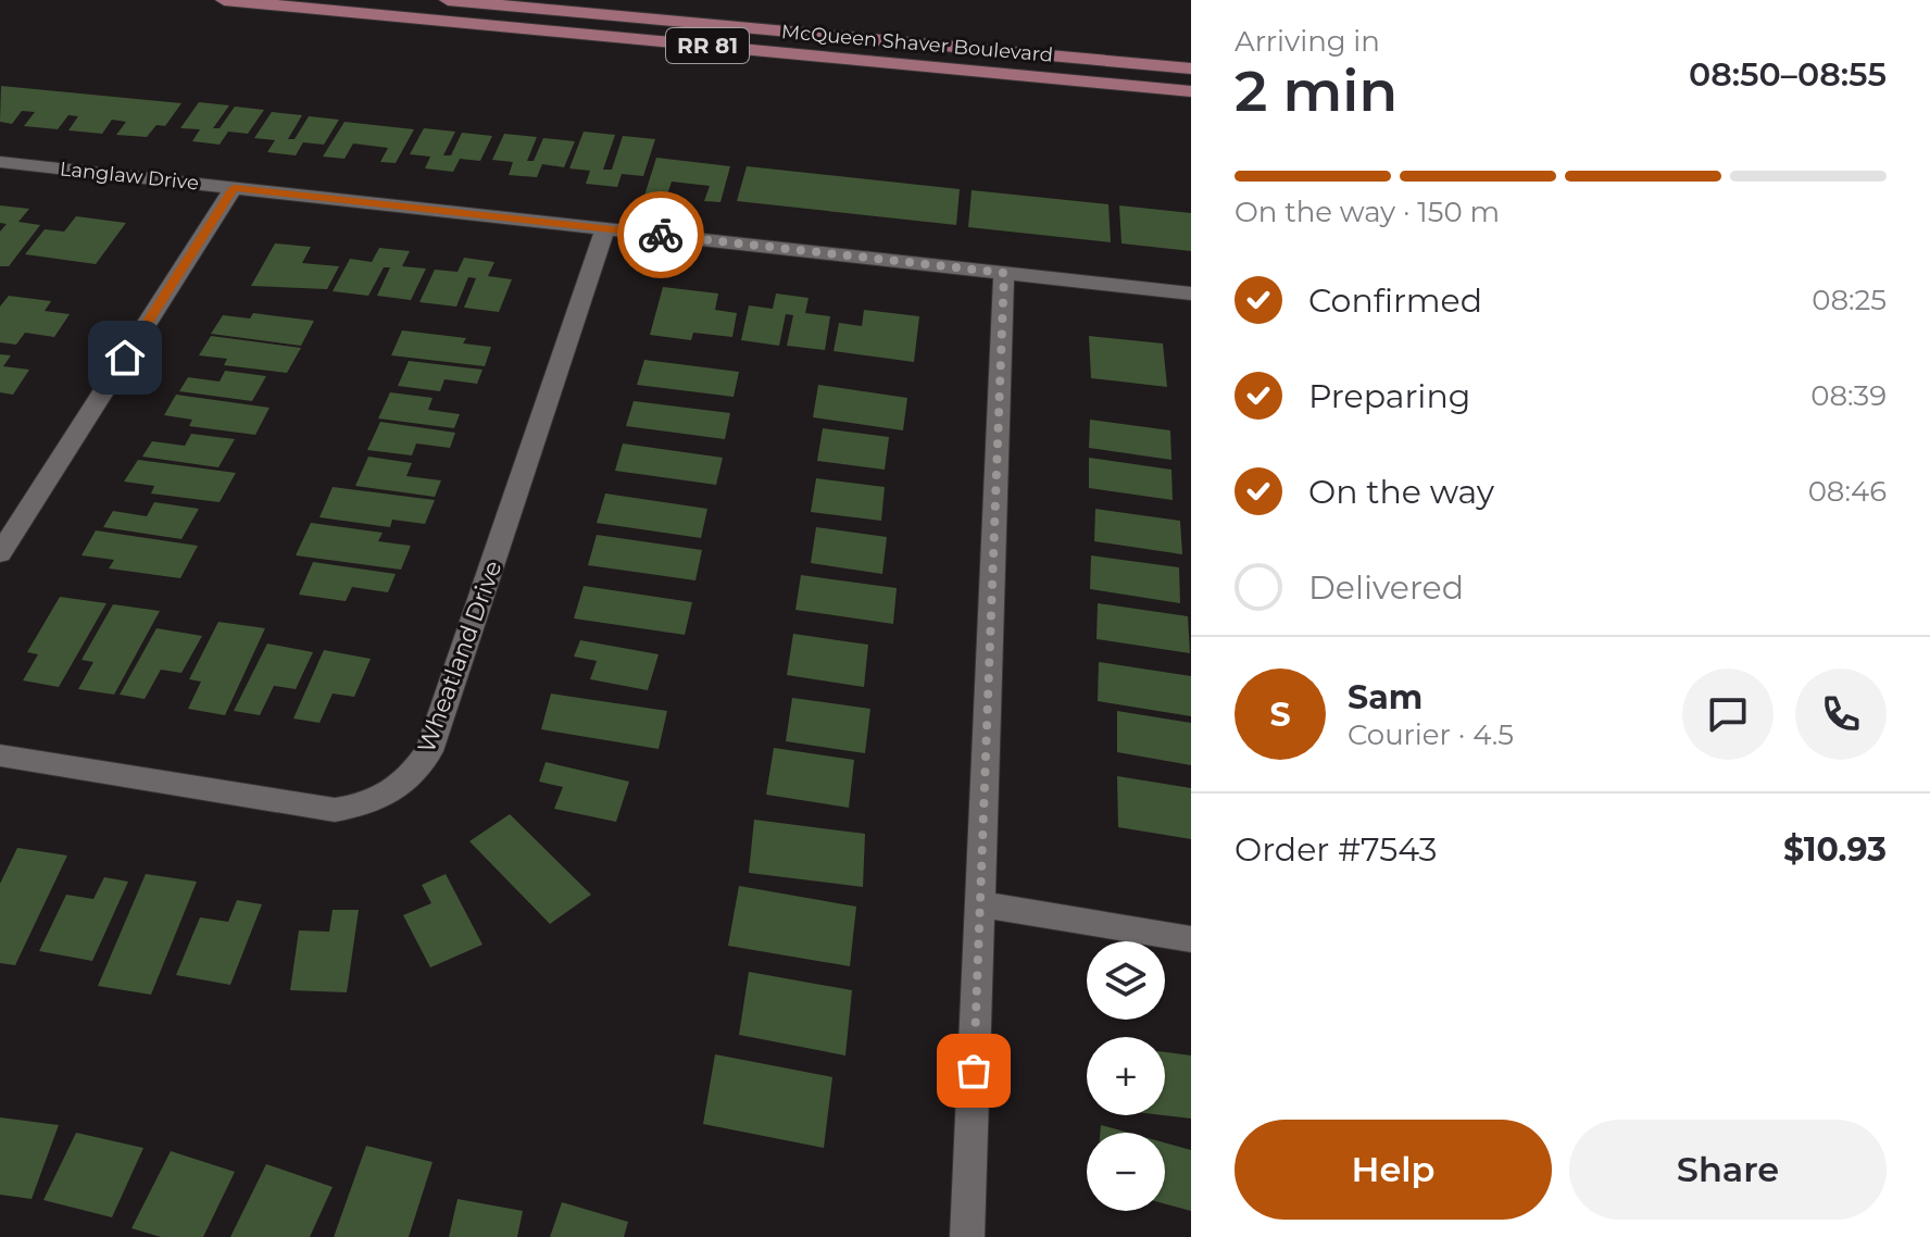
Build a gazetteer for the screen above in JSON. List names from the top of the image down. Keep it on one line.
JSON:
{"streets":{"main road":["McQueen Shaver Boulevard","RR 81"],"street":["Langlaw Drive","Wheatland Drive"]},"crossings":[["Langlaw Drive","Wheatland Drive"]],"page":{"heading":["2 min","Arriving in","08:50–08:55"],"panel":["Sam","Courier · 4.5","Order #7543","$10.93"],"bar":"On the way · 150 m","list":[["Confirmed","08:25"],["Preparing","08:39"],["On the way","08:46"],"Delivered"],"round":"S","map_buttons":["+","−"],"buttons":["Help","Share"]}}
